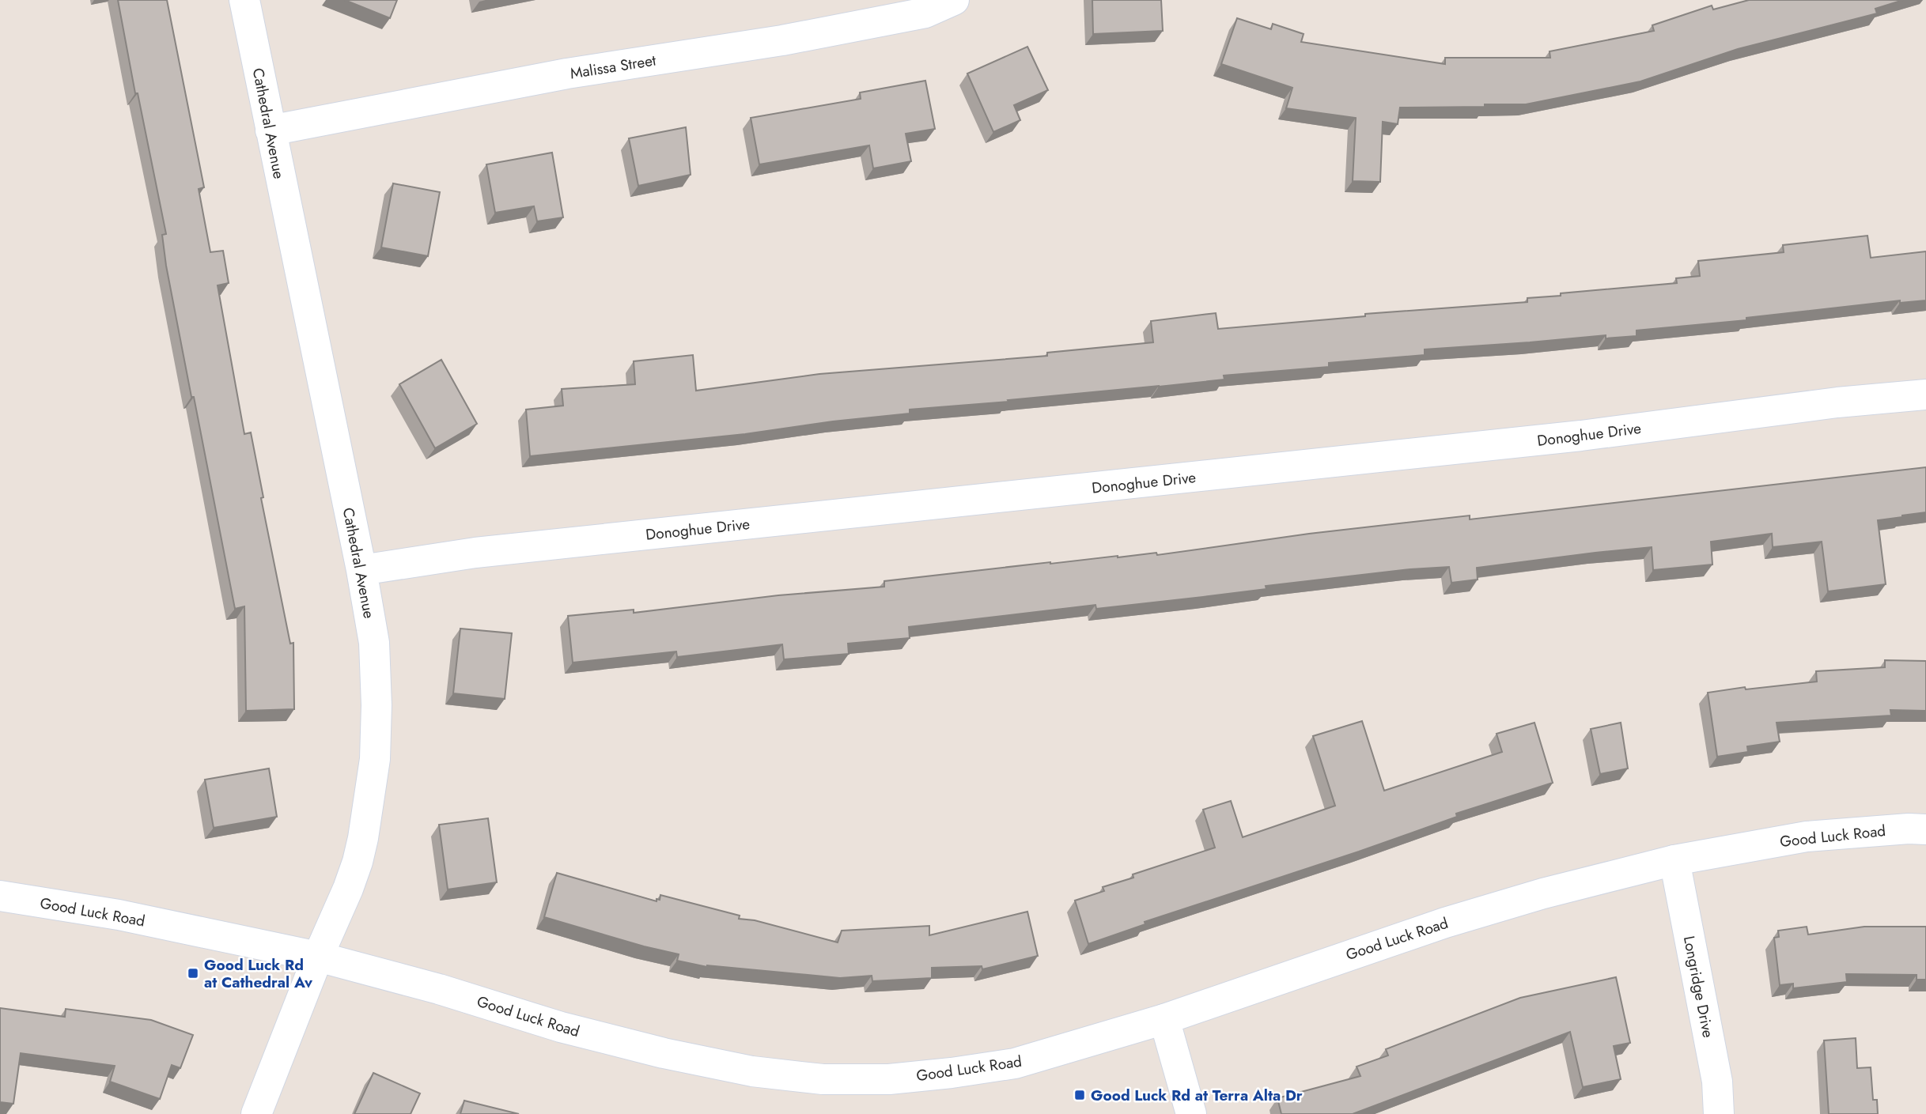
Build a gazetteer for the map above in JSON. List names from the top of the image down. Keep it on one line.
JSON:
{"streets":{"street":["Malissa Street","Cathedral Avenue","Donoghue Drive","Good Luck Road","Longridge Drive"]},"crossings":[["Malissa Street","Cathedral Avenue"],["Cathedral Avenue","Donoghue Drive"],["Cathedral Avenue","Good Luck Road"],["Good Luck Road","Longridge Drive"]],"places":{"transit":["Good Luck Rd at Cathedral Av","Good Luck Rd at Terra Alta Dr"]}}
